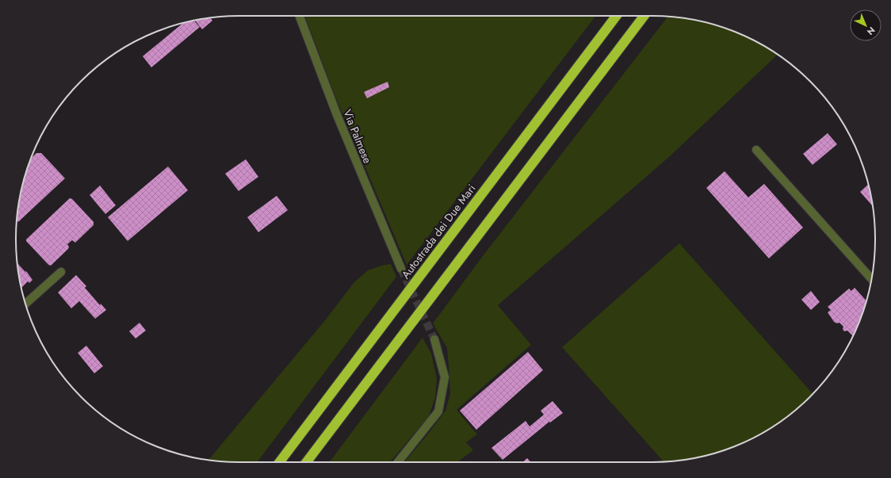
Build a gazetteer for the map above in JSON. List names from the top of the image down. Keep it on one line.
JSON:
{"streets":{"highway":["Autostrada dei Due Mari"],"street":["Via Palmese"]},"north":"bottom right"}
